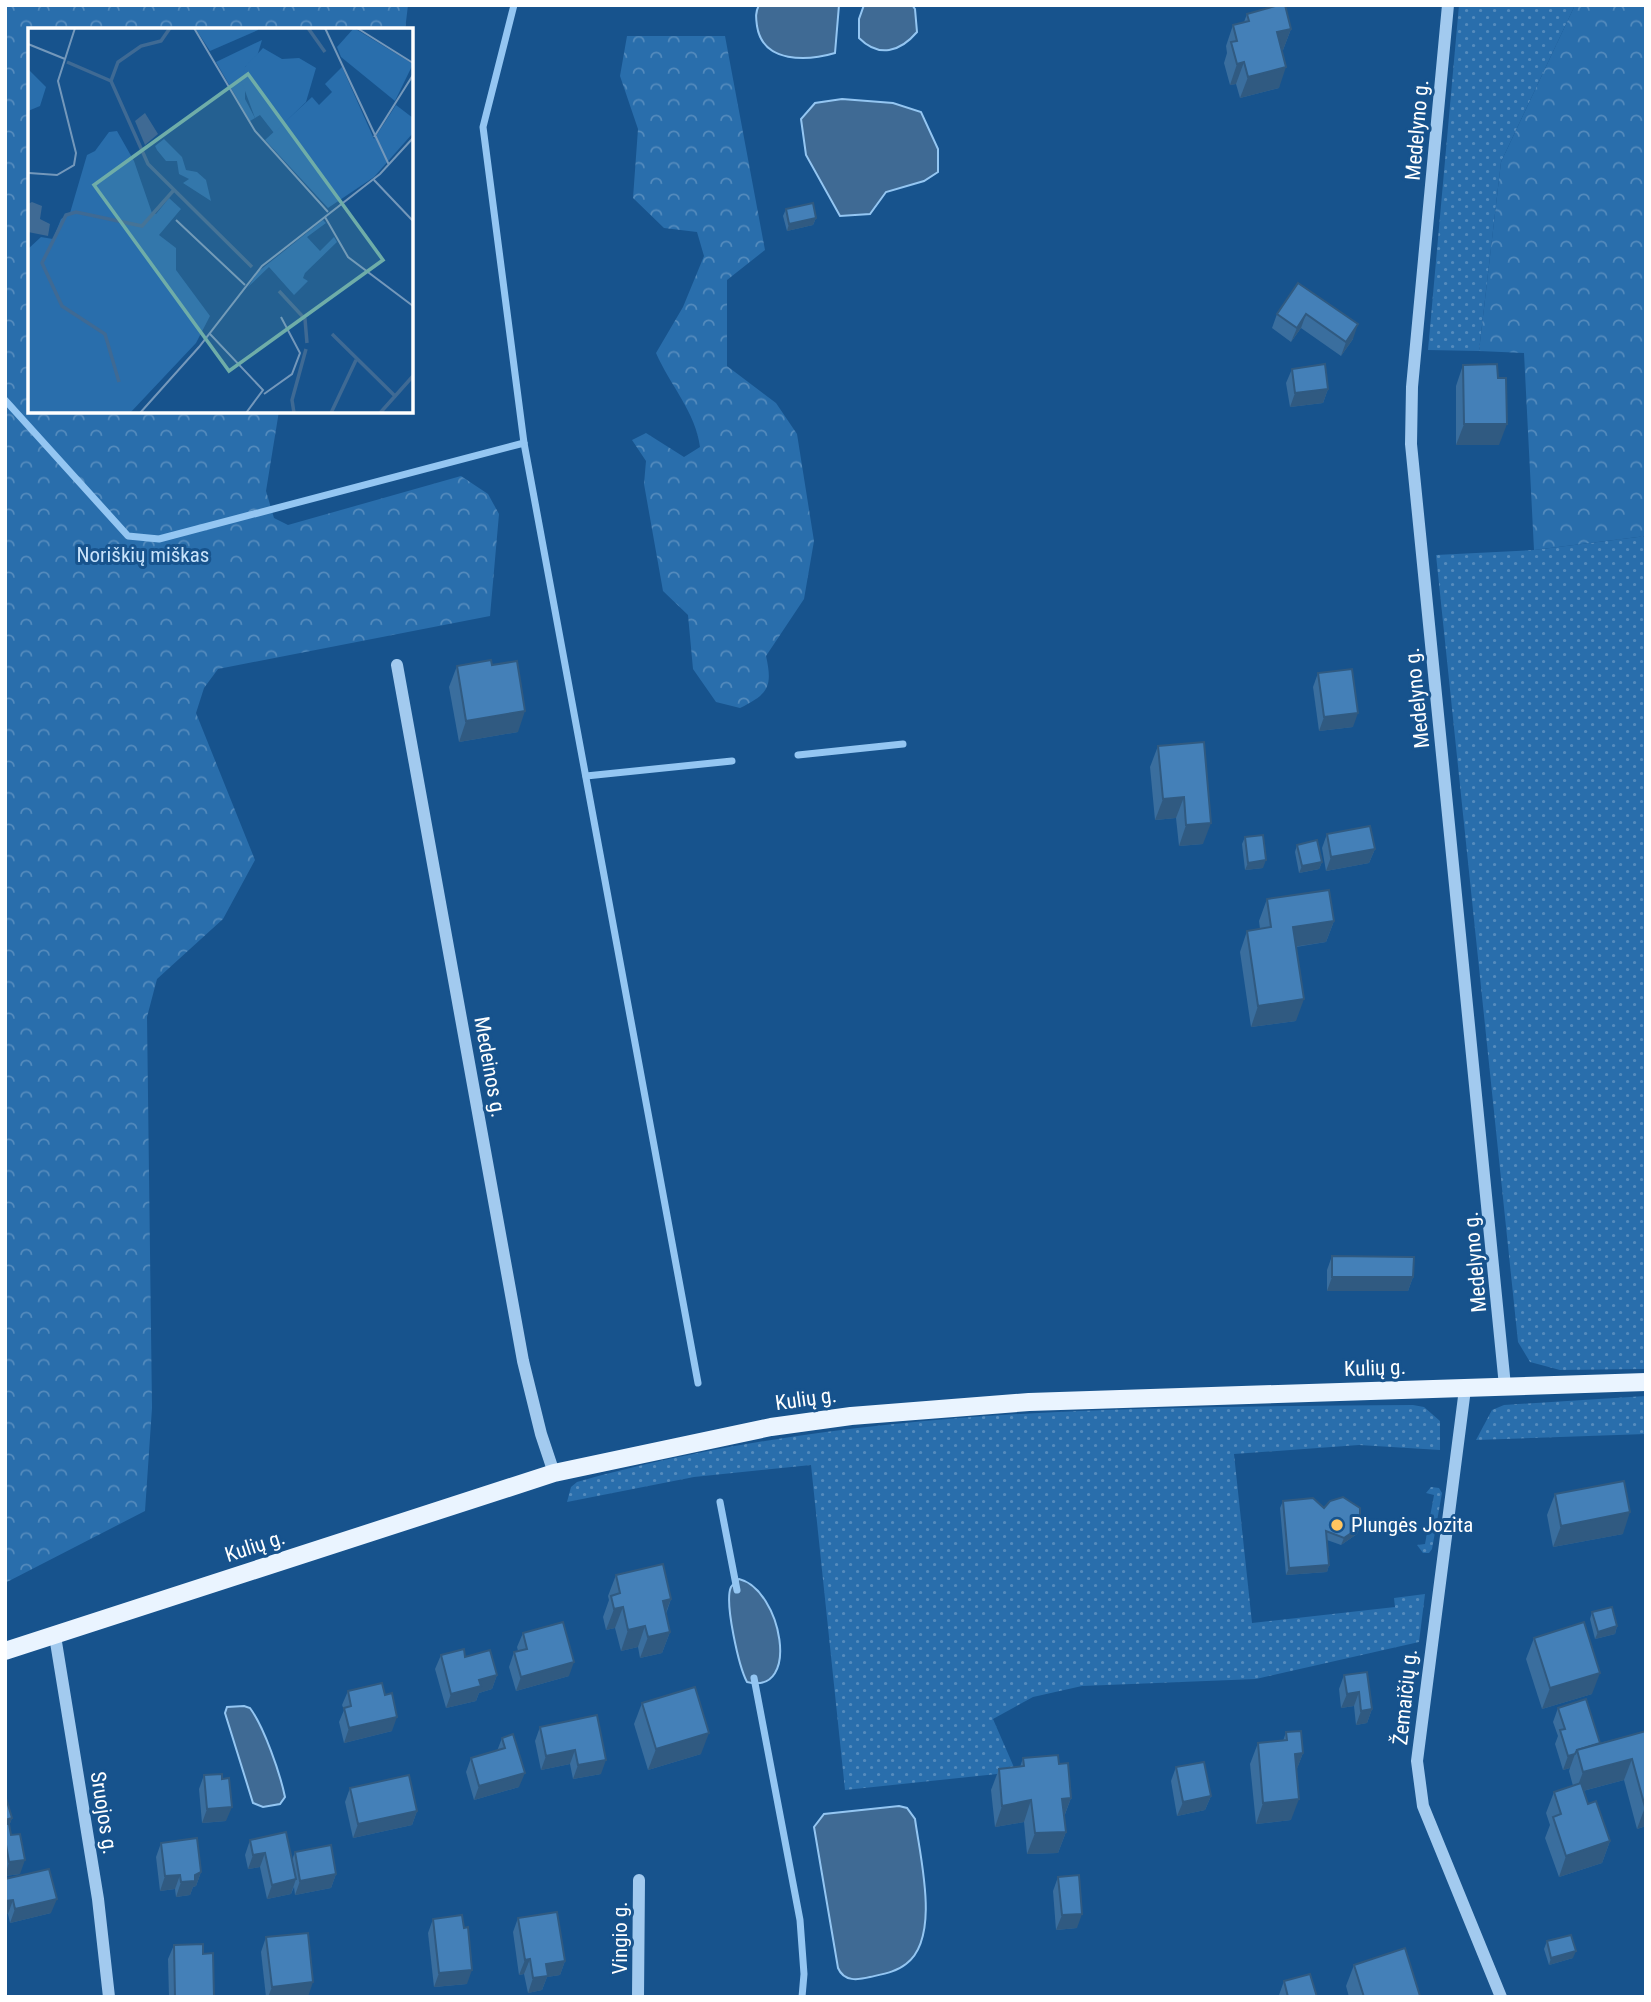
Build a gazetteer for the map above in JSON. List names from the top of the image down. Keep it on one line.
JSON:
{"streets":{"main road":["Kulių g."],"street":["Medelyno g.","Medeinos g.","Žemaičių g.","Sruojos g.","Vingio g."]},"crossings":[["Medelyno g.","Kulių g."],["Medeinos g.","Kulių g."],["Kulių g.","Žemaičių g."],["Kulių g.","Sruojos g."]],"parks":["Noriškių miškas"],"places":["Plungės Jozita"]}
